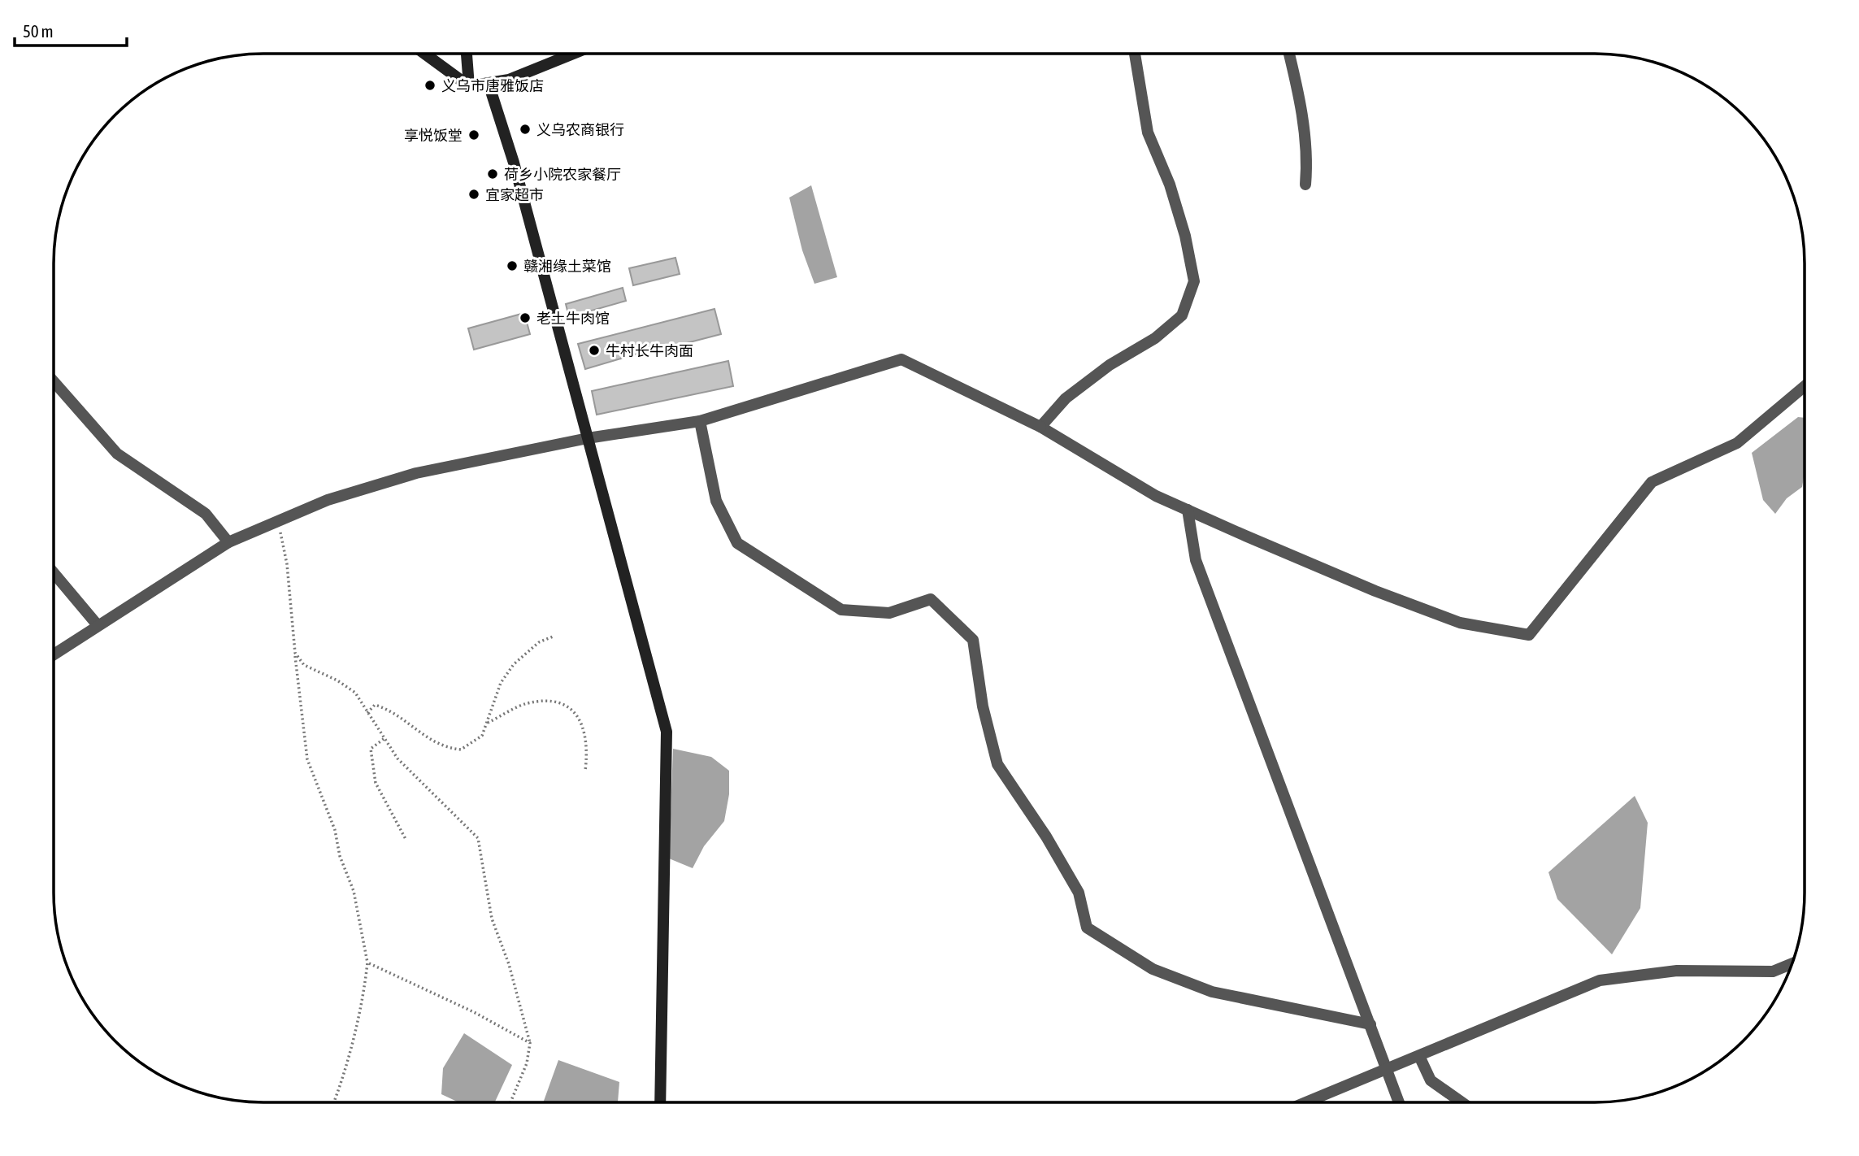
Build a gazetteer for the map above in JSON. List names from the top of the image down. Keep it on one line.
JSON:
{"places":["义乌市唐雅饭店","义乌农商银行","享悦饭堂","荷乡小院农家餐厅","宜家超市","赣湘缘土菜馆","老土牛肉馆","牛村长牛肉面"],"scale_bar":"50 m"}
